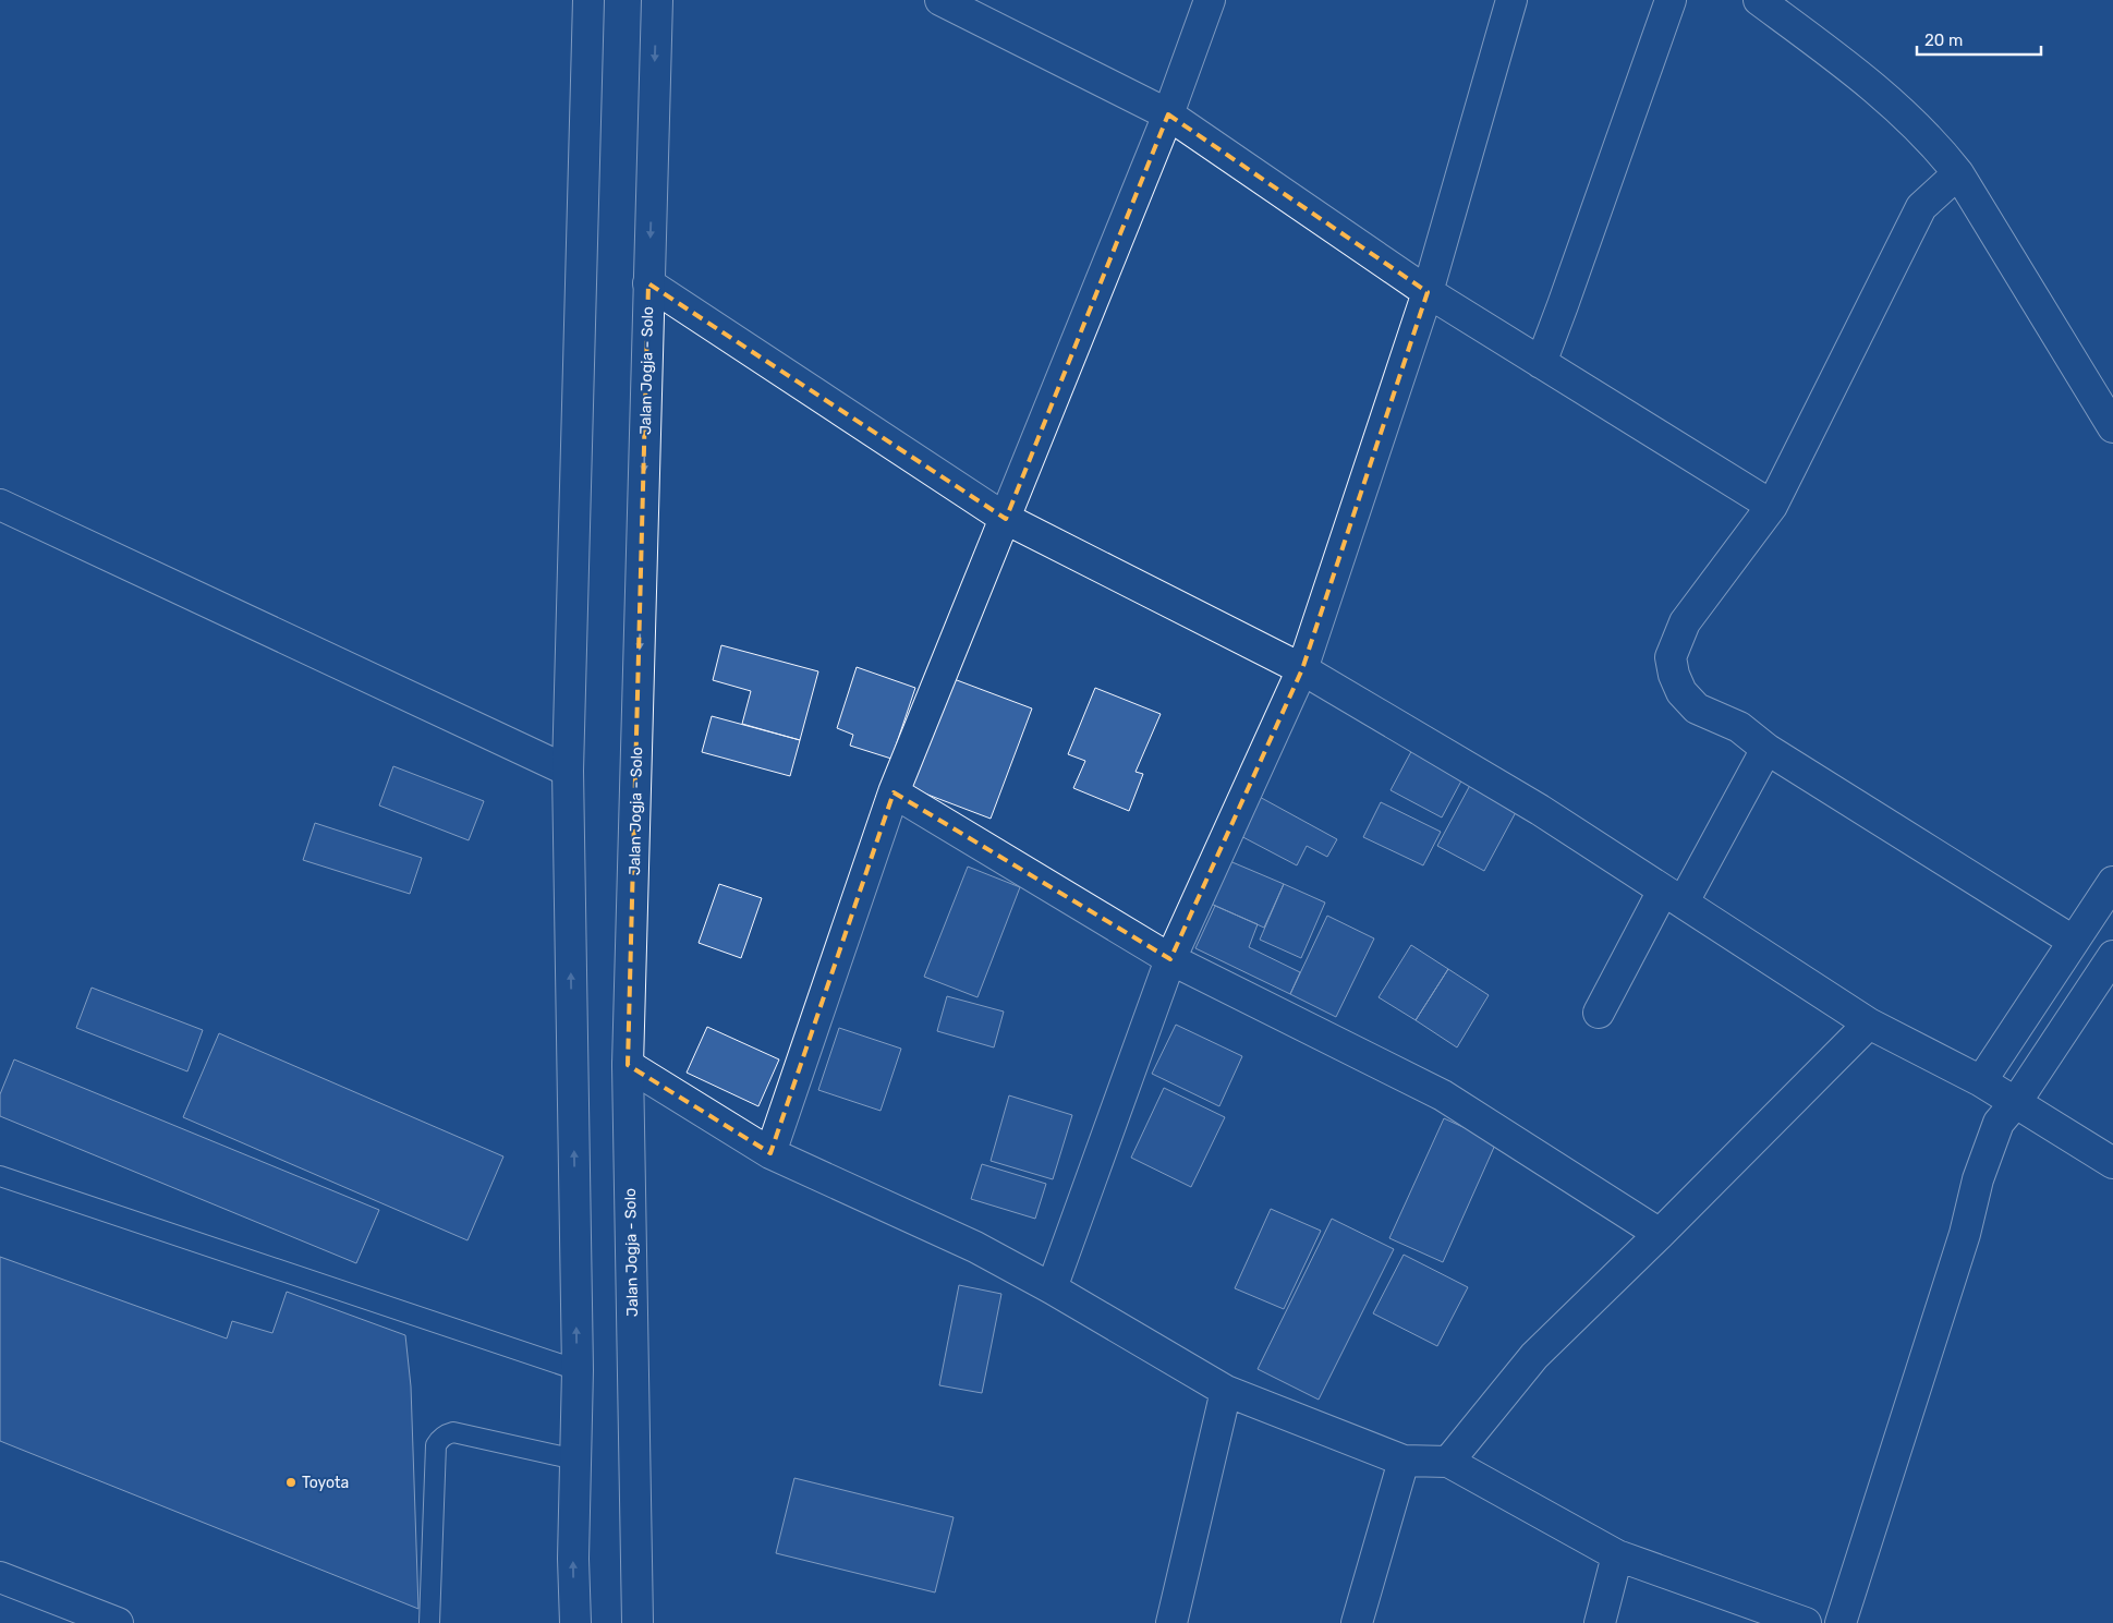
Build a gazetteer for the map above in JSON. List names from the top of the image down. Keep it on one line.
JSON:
{"streets":{"main road":["Jalan Jogja - Solo"]},"places":["Toyota"],"scale_bar":"20 m"}
